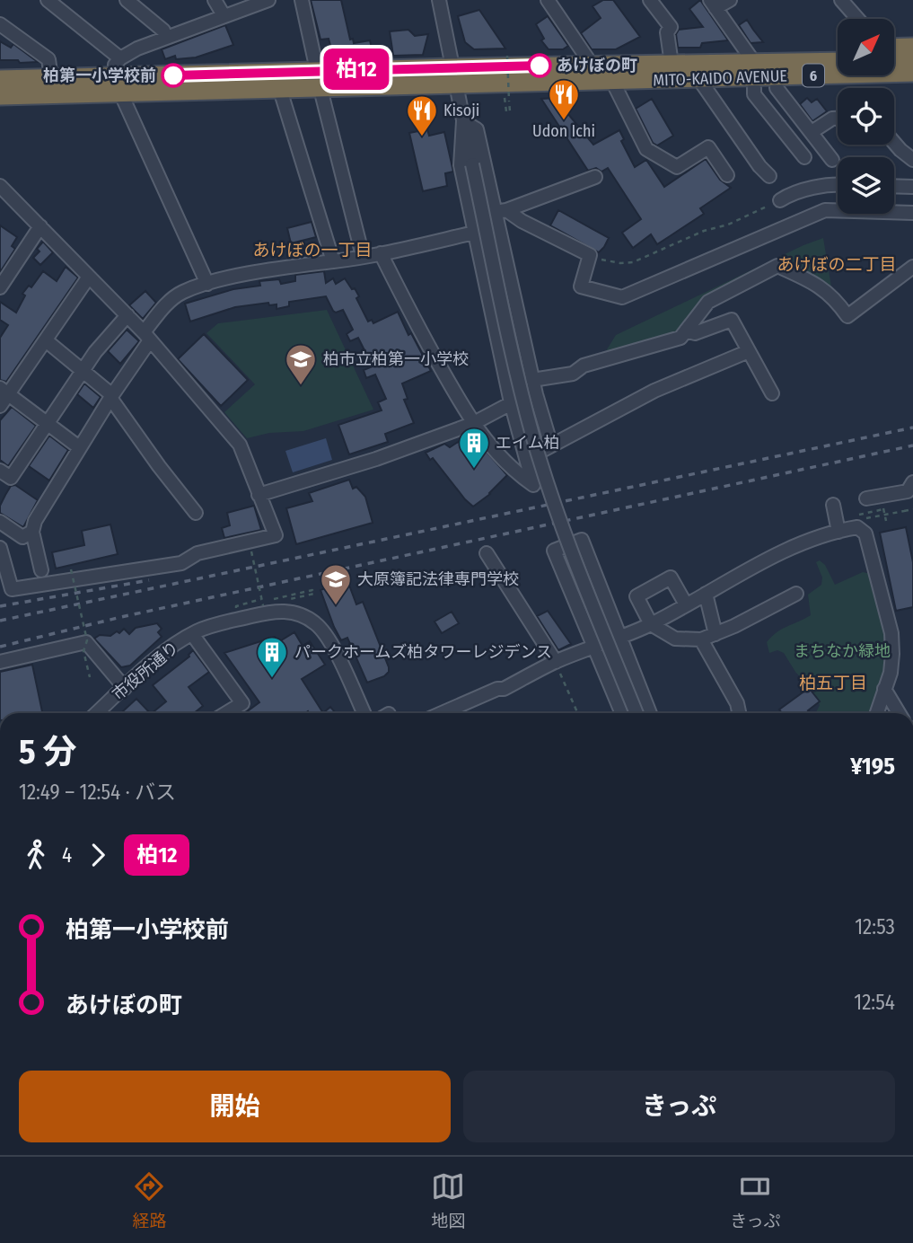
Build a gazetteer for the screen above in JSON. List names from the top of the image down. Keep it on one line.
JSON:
{"streets":{"highway":["6","MITO-KAIDO AVENUE"],"street":["市役所通り"]},"districts":["あけぼの一丁目","あけぼの二丁目","柏五丁目"],"parks":["まちなか緑地"],"places":{"other":["あけぼの町","柏第一小学校前"],"restaurant":["Udon Ichi","Kisoji"],"school or university":["柏市立柏第一小学校","大原簿記法律専門学校"],"building":["エイム柏","パークホームズ柏タワーレジデンス"]},"lines":["bus line 柏12"],"north":"top right","page":{"on_map":"柏12","heading":["5 分","12:49 – 12:54 · バス","¥195"],"legs":["4","柏12"],"list":[{"name":"柏第一小学校前","value":"12:53"},{"name":"あけぼの町","value":"12:54"}],"buttons":["開始","きっぷ"],"tabs":["経路","地図","きっぷ"]}}
